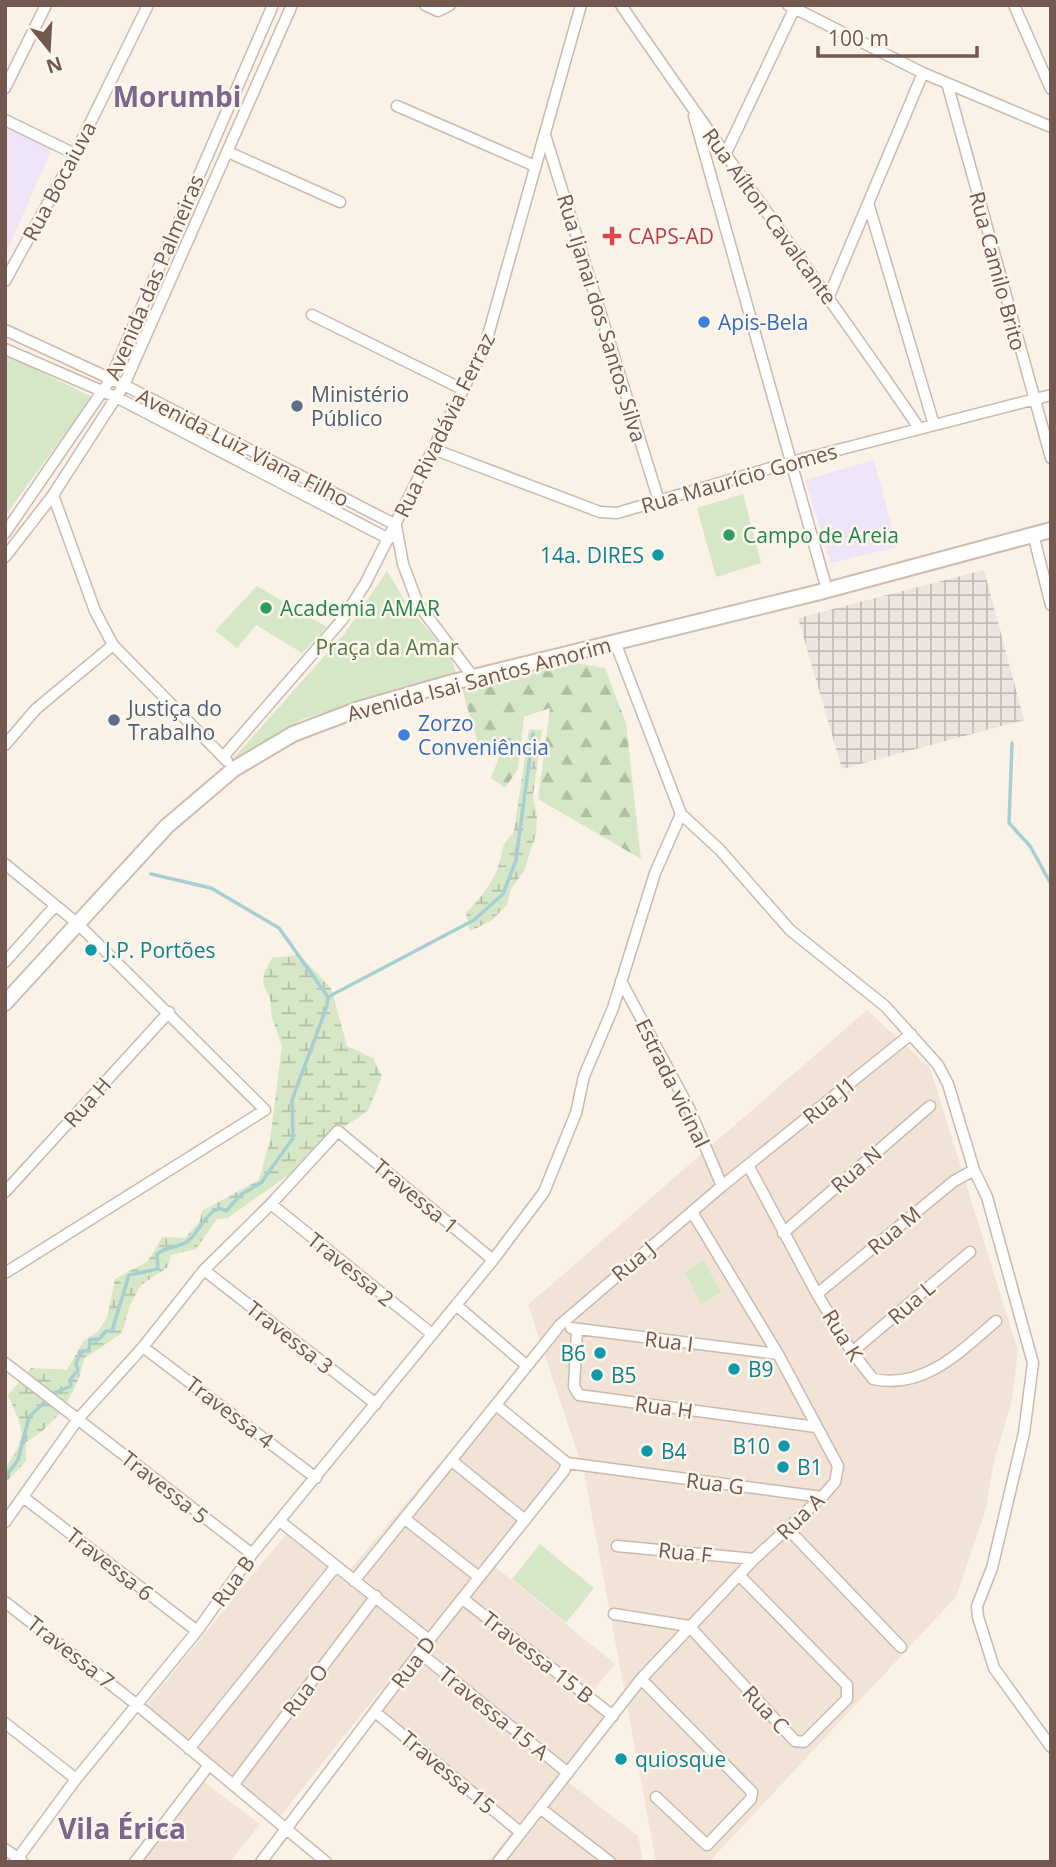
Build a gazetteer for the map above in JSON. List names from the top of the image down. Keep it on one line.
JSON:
{"streets":{"main road":["Avenida Isai Santos Amorim"],"street":["Rua Bocaiuva","Rua Aílton Cavalcante","Rua Camilo Brito","Avenida das Palmeiras","Rua Ijanai dos Santos Silva","Rua Rivadávia Ferraz","Avenida Luiz Viana Filho","Rua Maurício Gomes","Estrada vicinal","Rua J1","Rua H","Rua N","Travessa 1","Rua M","Rua J","Travessa 2","Rua L","Rua K","Travessa 3","Rua I","Travessa 4","Rua G","Travessa 5","Rua A","Rua F","Travessa 6","Rua B","Travessa 7","Travessa 15 B","Rua D","Rua O","Rua C","Travessa 15 A","Travessa 15"]},"crossings":[["Rua Aílton Cavalcante","Rua Maurício Gomes"],["Rua Camilo Brito","Rua Maurício Gomes"],["Avenida das Palmeiras","Avenida Luiz Viana Filho"],["Rua Ijanai dos Santos Silva","Rua Rivadávia Ferraz"],["Rua Ijanai dos Santos Silva","Rua Maurício Gomes"],["Rua Rivadávia Ferraz","Avenida Luiz Viana Filho"],["Rua Rivadávia Ferraz","Rua Maurício Gomes"],["Estrada vicinal","Rua J"],["Estrada vicinal","Rua B"],["Rua J1","Rua J"],["Rua J1","Rua K"],["Rua H","Rua I"],["Rua H","Rua A"],["Rua N","Rua K"],["Travessa 1","Travessa 2"],["Travessa 1","Rua B"],["Rua M","Rua K"],["Rua J","Rua K"],["Rua J","Rua I"],["Rua J","Rua A"],["Travessa 2","Rua B"],["Rua L","Rua K"],["Travessa 3","Rua B"],["Rua I","Rua A"],["Travessa 4","Rua B"],["Rua G","Rua A"],["Rua G","Rua D"],["Travessa 5","Rua B"],["Rua A","Rua F"],["Rua A","Travessa 15 B"],["Rua A","Rua C"],["Rua A","Travessa 15 A"],["Rua A","Travessa 15"],["Travessa 6","Rua B"],["Rua B","Travessa 7"],["Travessa 7","Rua D"],["Travessa 7","Rua O"],["Travessa 15 B","Rua D"],["Rua D","Travessa 15 A"],["Rua D","Travessa 15"]],"districts":["Morumbi","Vila Érica"],"parks":["Praça da Amar"],"places":{"health":["CAPS-AD"],"other":["Apis-Bela","Ministério Público","Campo de Areia","14a. DIRES","Academia AMAR","Justiça do Trabalho","Zorzo Conveniência","J.P. Portões","B6","B9","B5","B10","B4","B1","quiosque"]},"scale_bar":"100 m","north":"bottom"}
